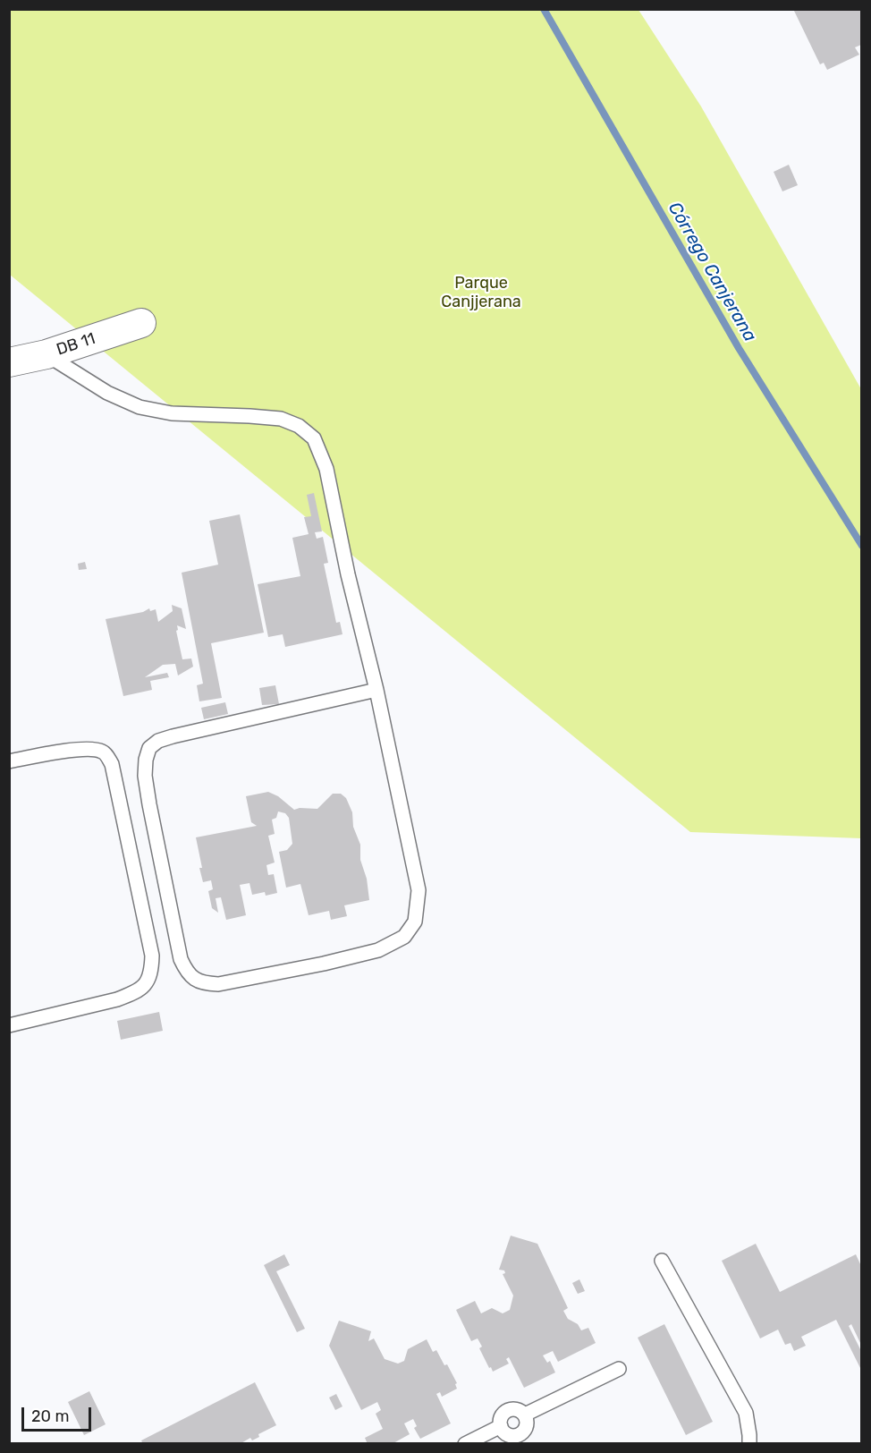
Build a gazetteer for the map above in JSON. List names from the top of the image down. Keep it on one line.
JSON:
{"streets":{"street":["DB 11"]},"water":["Córrego Canjerana"],"parks":["Parque Canjjerana"],"scale_bar":"20 m"}
